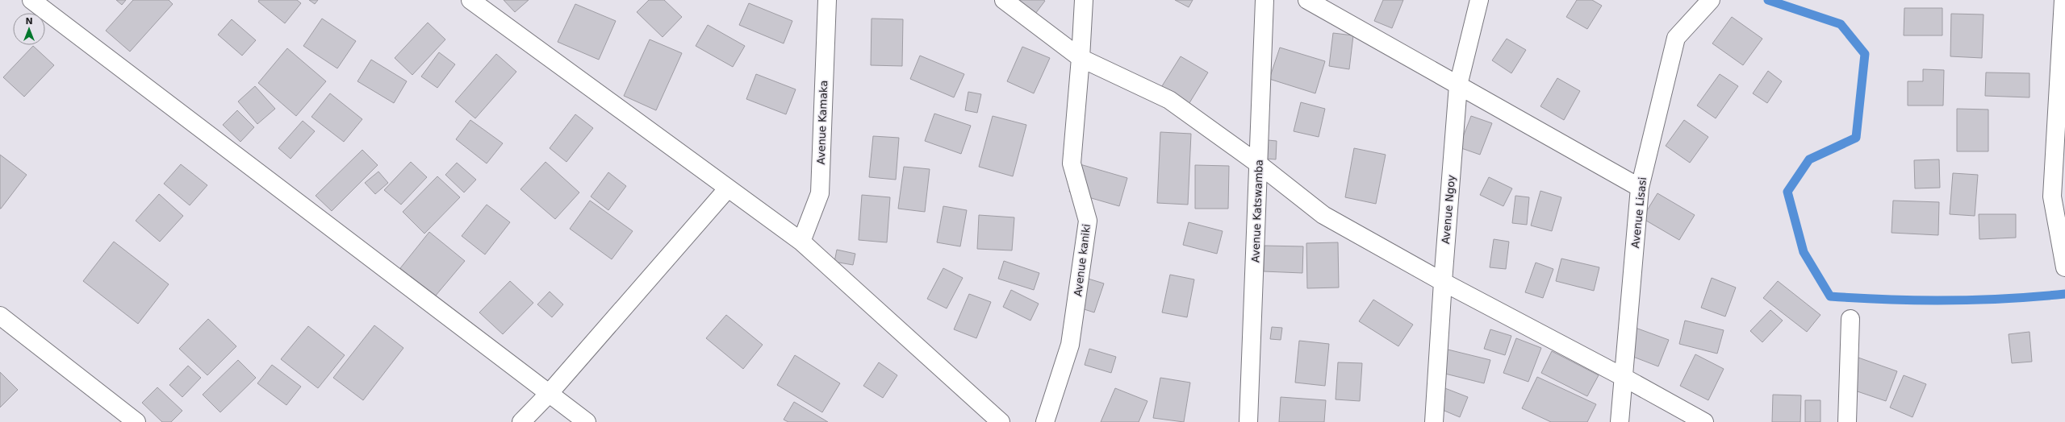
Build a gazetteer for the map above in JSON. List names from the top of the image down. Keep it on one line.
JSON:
{"streets":{"street":["Avenue Kamaka","Avenue Ngoy","Avenue Katswamba","Avenue Lisasi","Avenue kaniki"]},"north":"top"}
